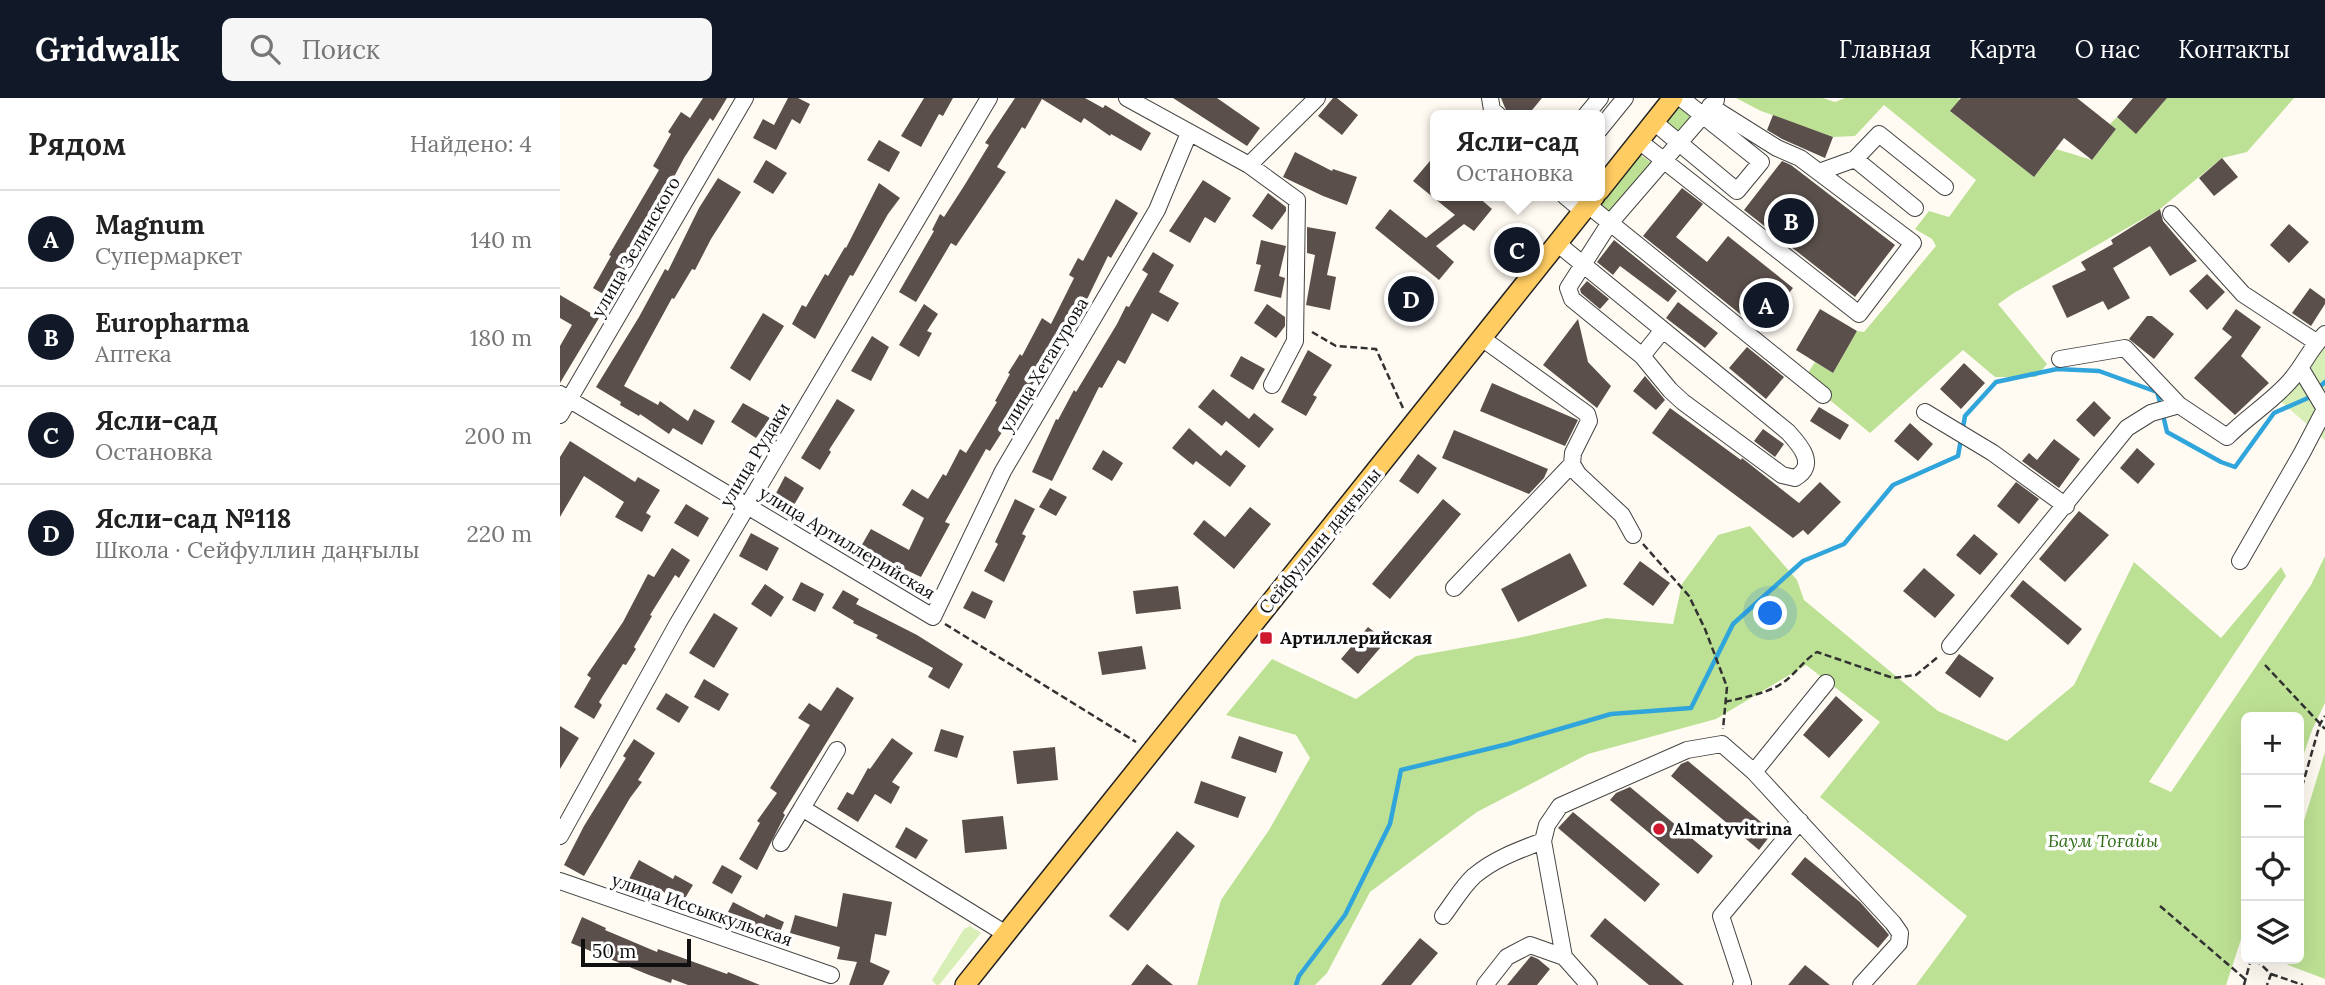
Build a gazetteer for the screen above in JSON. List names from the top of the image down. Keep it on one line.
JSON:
{"streets":{"main road":["Сейфуллин даңғылы"],"street":["улица Зелинского","улица Хетагурова","улица Рудаки","улица Артиллерийская","улица Иссыккульская"]},"crossings":[["улица Зелинского","улица Артиллерийская"],["улица Хетагурова","улица Артиллерийская"],["улица Рудаки","улица Артиллерийская"]],"parks":["Баум Тоғайы"],"places":{"transit":["Артиллерийская"],"other":["Almatyvitrina"]},"scale_bar":"50 m","page":{"header":"Gridwalk","search":"Поиск","nav":["Главная","Карта","О нас","Контакты"],"heading":["Рядом","Найдено: 4"],"popup":["Ясли-сад","Остановка"],"list":[{"mark":"A","name":"Magnum","note":"Супермаркет","value":"140 m"},{"mark":"B","name":"Europharma","note":"Аптека","value":"180 m"},{"mark":"C","name":"Ясли-сад","note":"Остановка","value":"200 m"},{"mark":"D","name":"Ясли-сад №118","note":"Школа · Сейфуллин даңғылы","value":"220 m"}],"pins":["B","C","D","A"],"map_buttons":["+","−"],"scale":"50 m"}}
